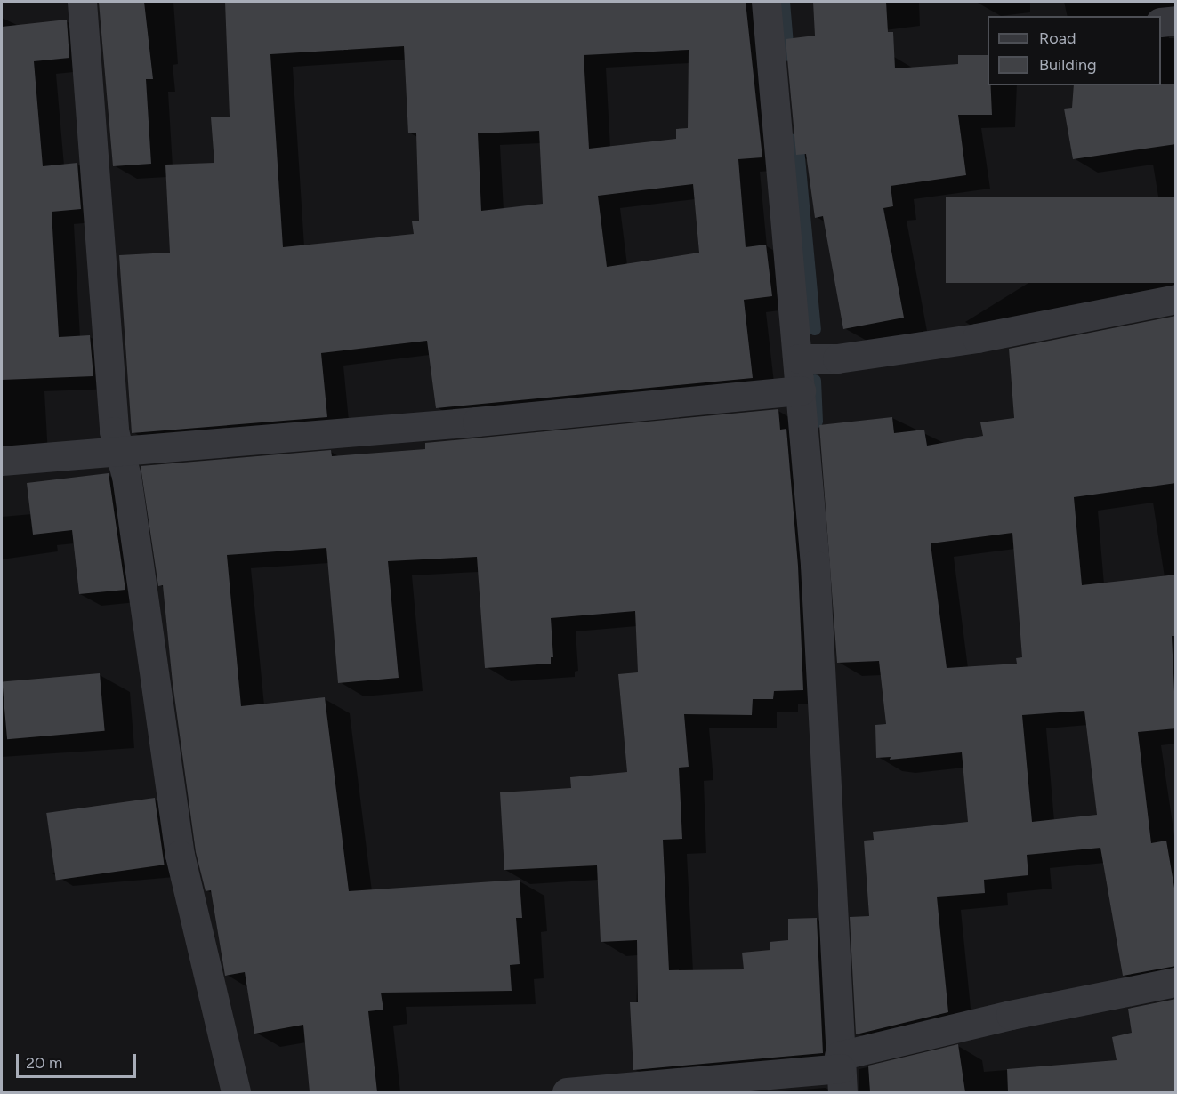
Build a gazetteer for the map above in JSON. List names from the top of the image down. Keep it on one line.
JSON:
{"legend":["Road","Building"],"scale_bar":"20 m"}
